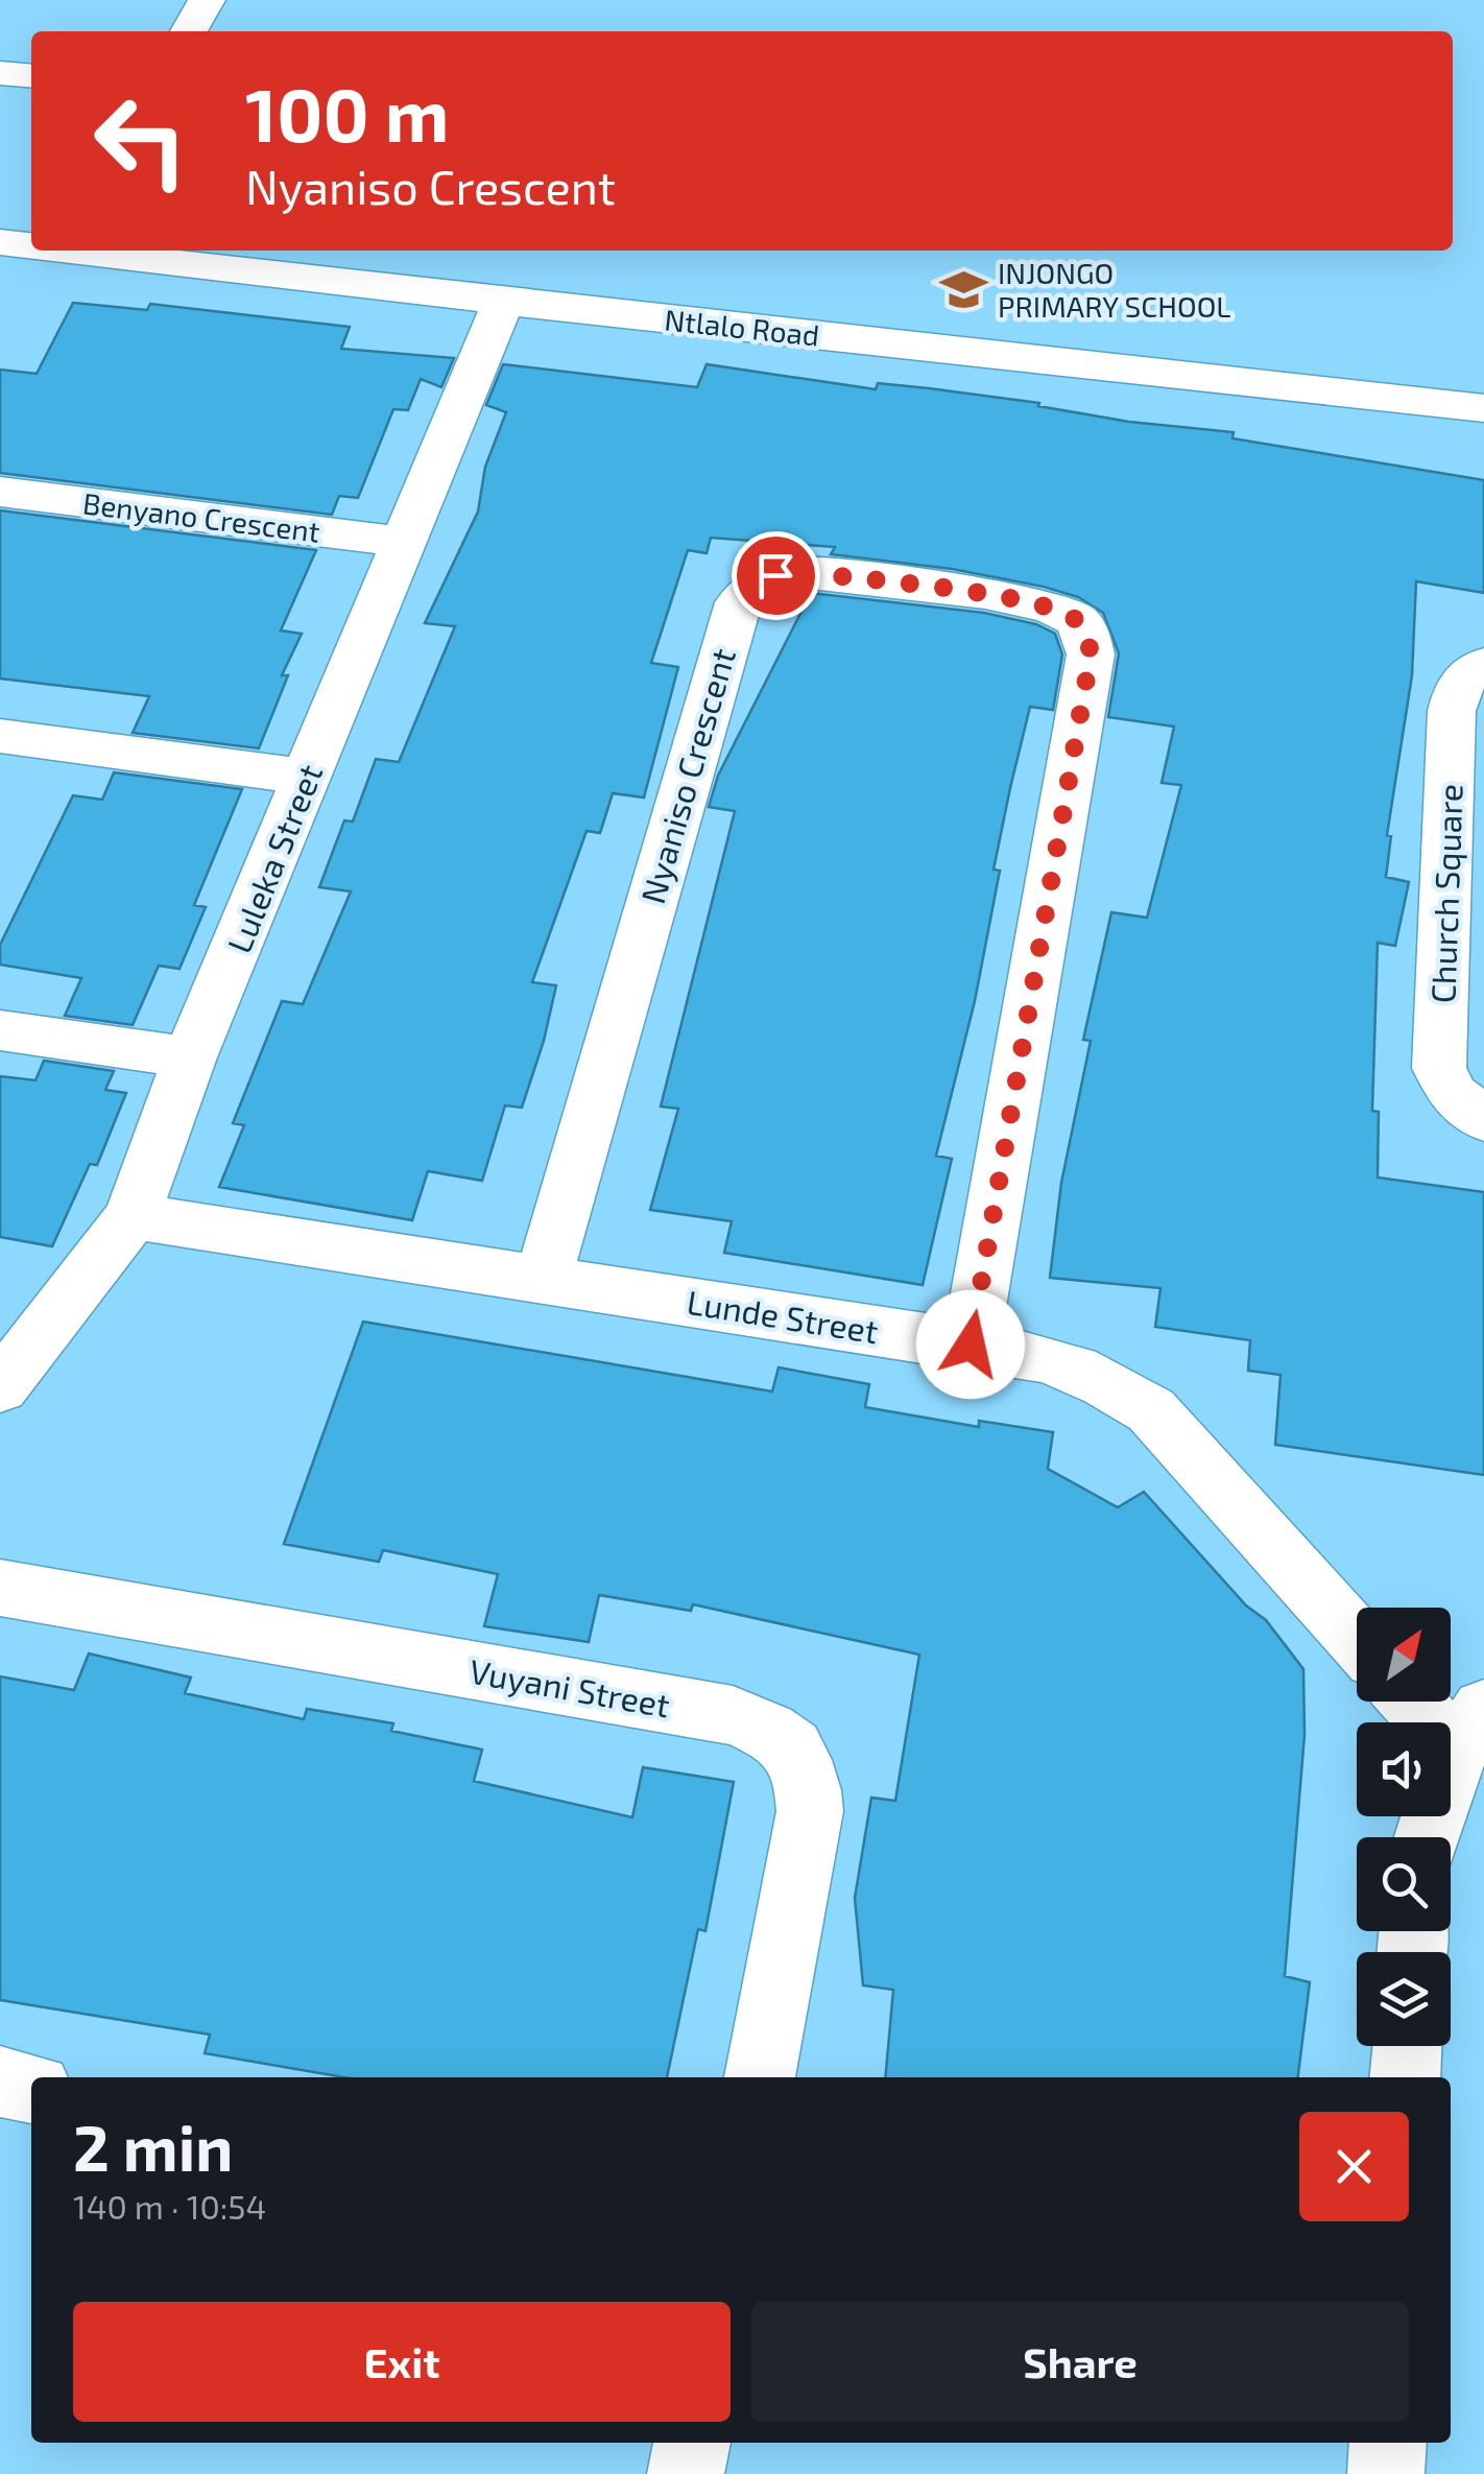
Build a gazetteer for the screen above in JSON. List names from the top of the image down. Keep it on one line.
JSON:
{"streets":{"street":["Ntlalo Road","Benyano Crescent","Nyaniso Crescent","Luleka Street","Church Square","Lunde Street","Vuyani Street"]},"crossings":[["Ntlalo Road","Luleka Street"],["Benyano Crescent","Luleka Street"],["Nyaniso Crescent","Lunde Street"],["Luleka Street","Lunde Street"]],"places":{"school or university":["INJONGO PRIMARY SCHOOL"]},"north":"top right","page":{"turn":["100 m","Nyaniso Crescent"],"heading":["2 min","140 m · 10:54"],"buttons":["Exit","Share"]}}
